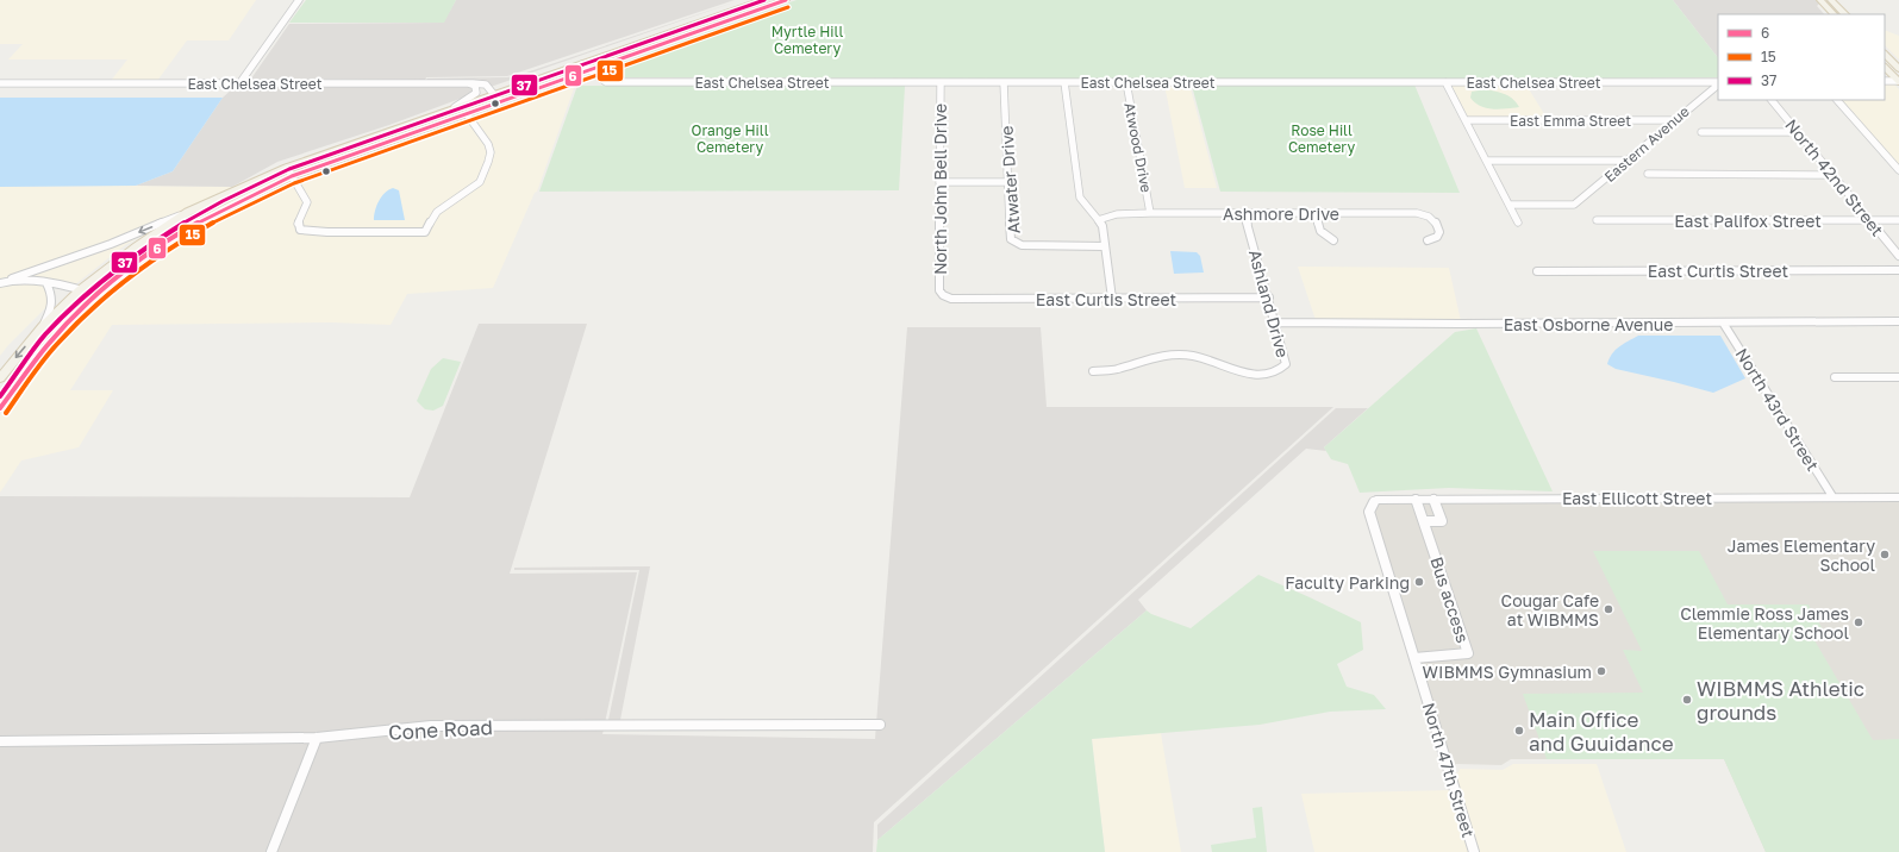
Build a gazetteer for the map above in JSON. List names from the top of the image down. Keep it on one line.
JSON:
{"streets":{"street":["East Chelsea Street","East Emma Street","Eastern Avenue","Atwood Drive","North 42nd Street","Atwater Drive","North John Bell Drive","Ashmore Drive","East Palifox Street","East Curtis Street","Ashland Drive","East Osborne Avenue","North 43rd Street","East Ellicott Street","Bus access","Cone Road","North 47th Street"]},"crossings":[["East Chelsea Street","Eastern Avenue"],["East Chelsea Street","Atwood Drive"],["East Chelsea Street","Atwater Drive"],["East Chelsea Street","North John Bell Drive"],["East Emma Street","Eastern Avenue"],["Atwood Drive","Ashmore Drive"],["North 42nd Street","East Palifox Street"],["North John Bell Drive","East Curtis Street"],["Ashmore Drive","Ashland Drive"],["East Curtis Street","Ashland Drive"],["Ashland Drive","East Osborne Avenue"],["East Osborne Avenue","North 43rd Street"],["North 43rd Street","East Ellicott Street"],["East Ellicott Street","Bus access"],["East Ellicott Street","North 47th Street"],["Bus access","North 47th Street"]],"parks":["Myrtle Hill Cemetery","Orange Hill Cemetery","Rose Hill Cemetery"],"places":["James Elementary School","Faculty Parking","Cougar Cafe at WIBMMS","Clemmie Ross James Elementary School","WIBMMS Gymnasium","WIBMMS Athletic grounds","Main Office and Guuidance"],"lines":["transit line 6","transit line 37","transit line 15"],"legend":["6","15","37"]}
